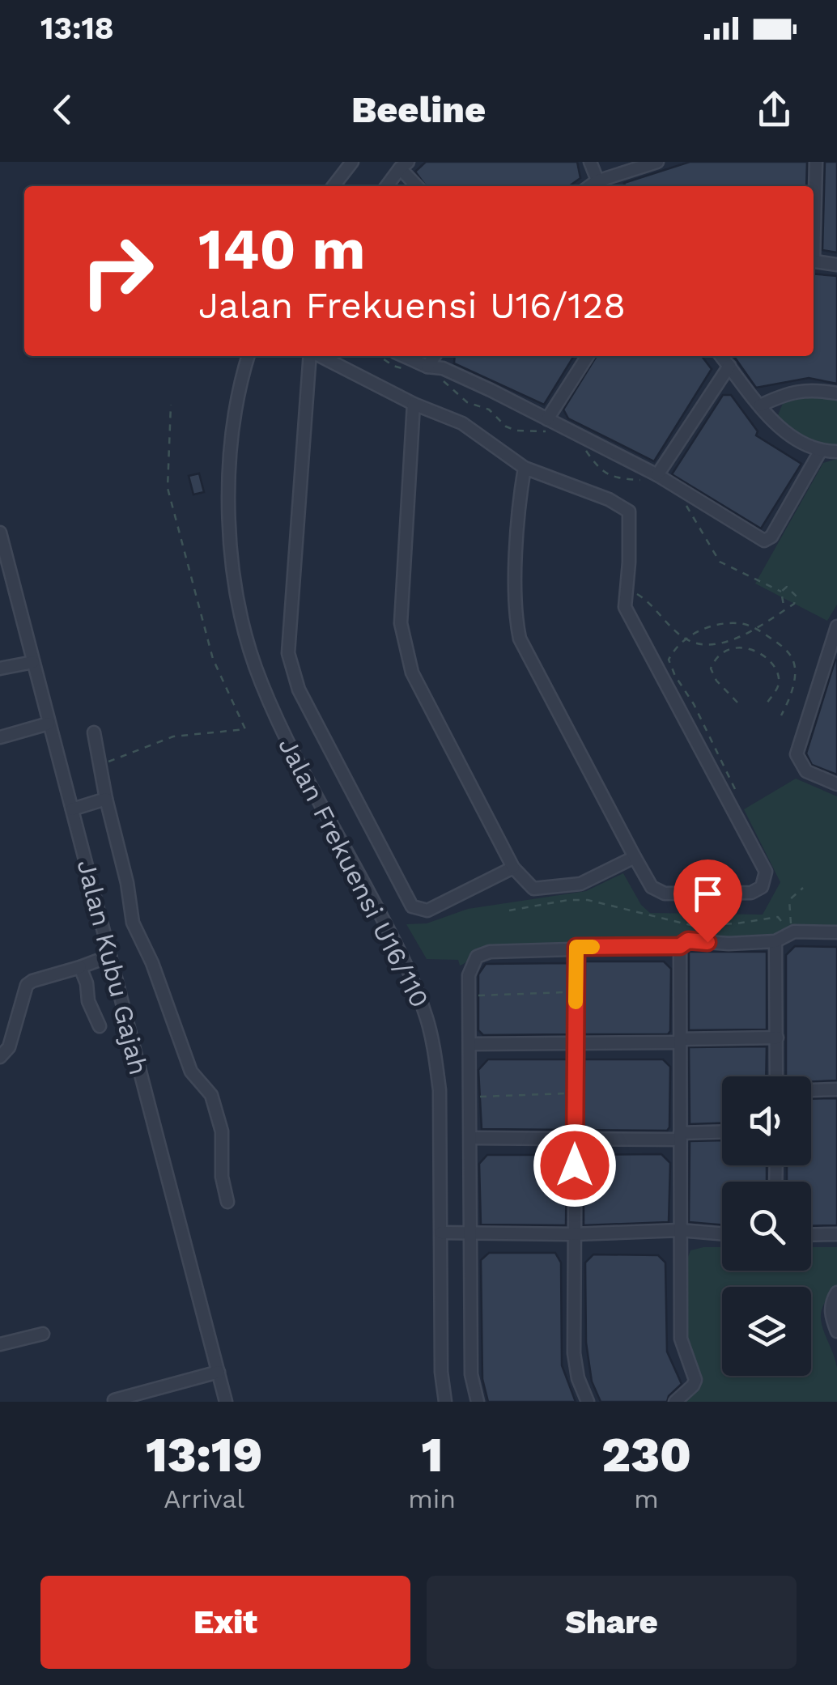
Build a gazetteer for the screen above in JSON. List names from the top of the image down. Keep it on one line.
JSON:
{"streets":{"street":["Jalan Frekuensi U16/110","Jalan Kubu Gajah"]},"page":{"status":"13:18","header":"Beeline","turn":["140 m","Jalan Frekuensi U16/128"],"eta":["13:19","Arrival","1","min","230","m"],"buttons":["Exit","Share"]}}
